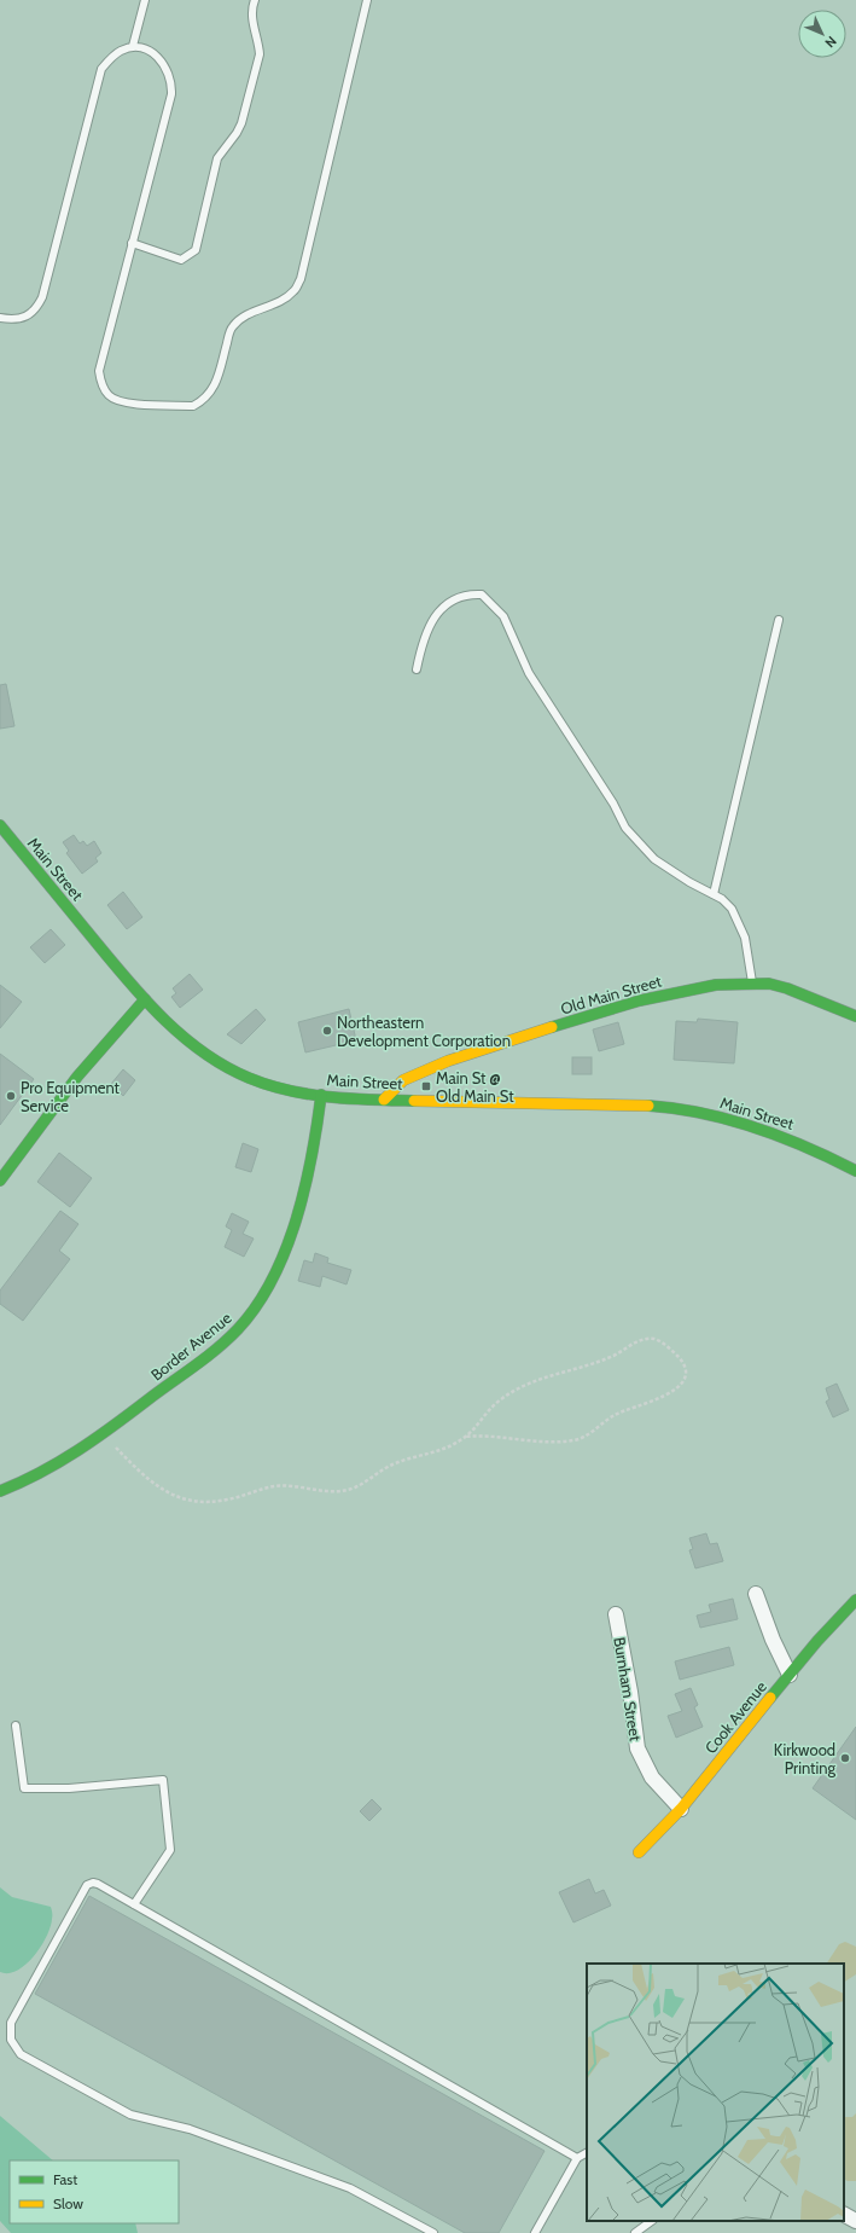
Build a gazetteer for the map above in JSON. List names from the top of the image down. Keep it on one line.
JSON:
{"streets":{"street":["Main Street","Old Main Street","Border Avenue","Burnham Street","Cook Avenue"]},"crossings":[["Main Street","Old Main Street"],["Main Street","Border Avenue"],["Burnham Street","Cook Avenue"]],"places":{"other":["Northeastern Development Corporation","Pro Equipment Service","Kirkwood Printing"],"transit":["Main St @ Old Main St"]},"legend":["Fast","Slow"],"north":"bottom right"}
